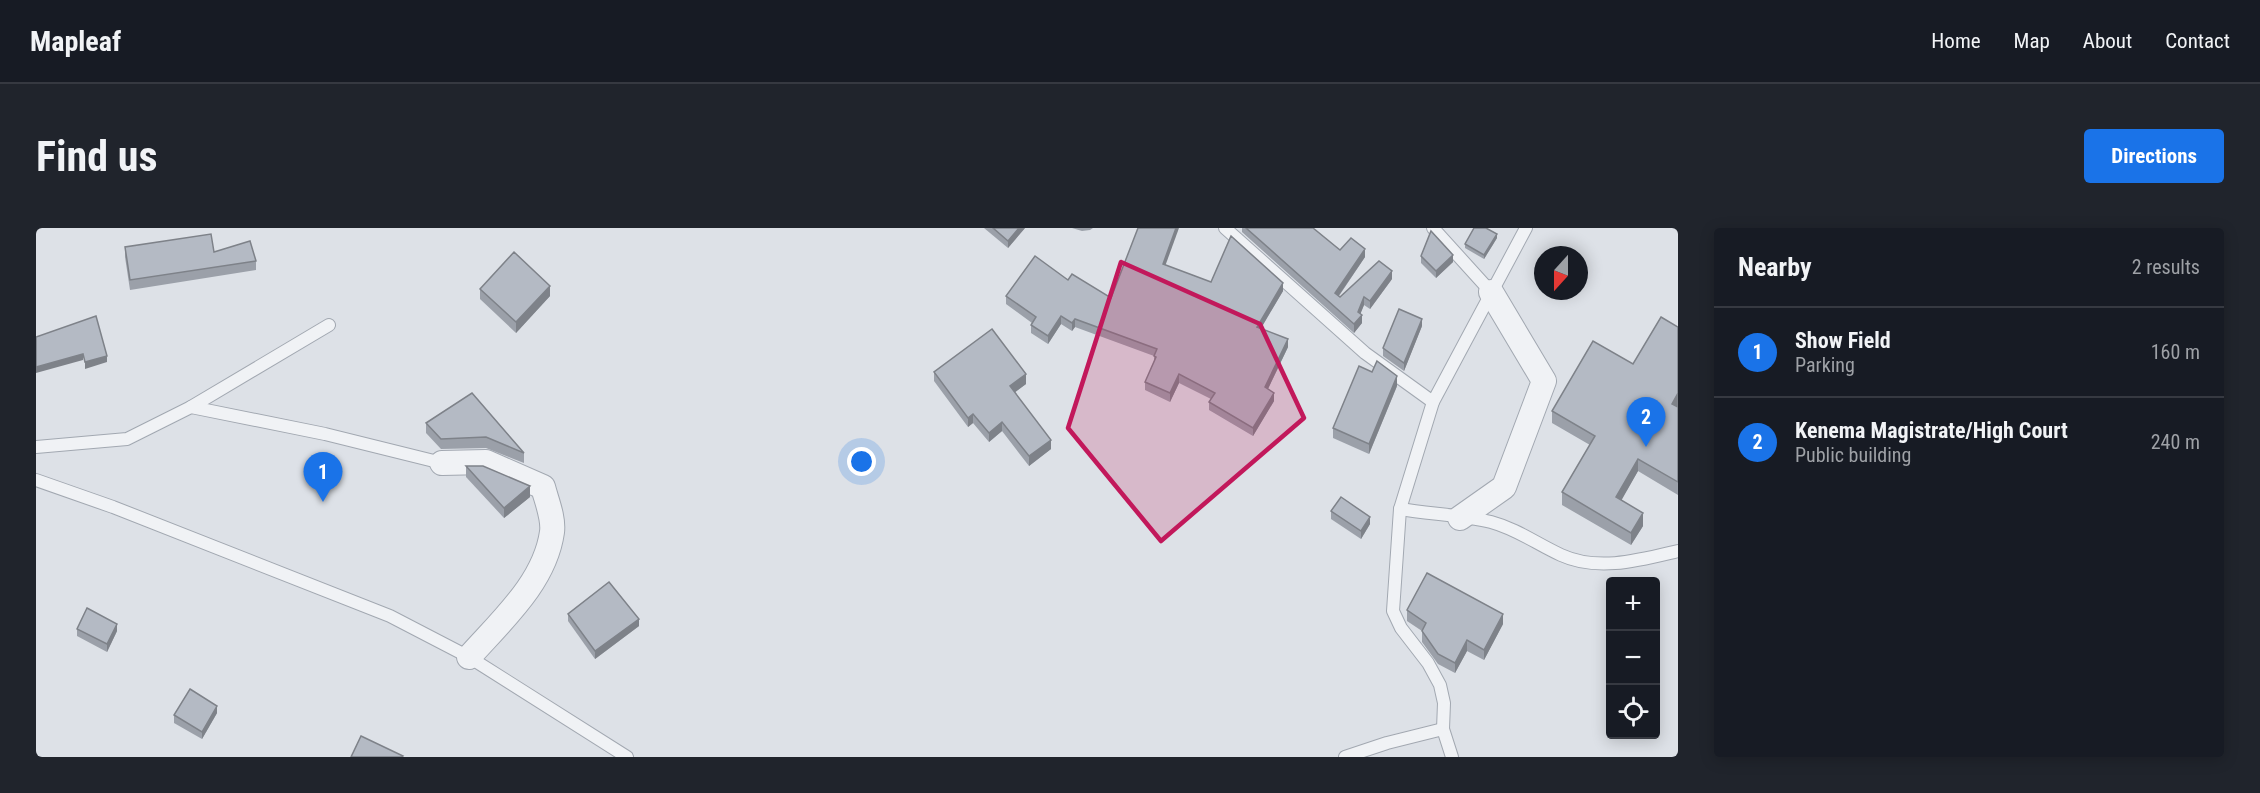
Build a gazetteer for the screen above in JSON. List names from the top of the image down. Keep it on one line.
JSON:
{"north":"bottom","page":{"header":"Mapleaf","nav":["Home","Map","About","Contact"],"buttons":"Directions","title":"Find us","heading":["Nearby","2 results"],"list":[{"mark":"1","name":"Show Field","note":"Parking","value":"160 m"},{"mark":"2","name":"Kenema Magistrate/High Court","note":"Public building","value":"240 m"}],"pins":["2","1"],"map_buttons":["+","−"]}}
